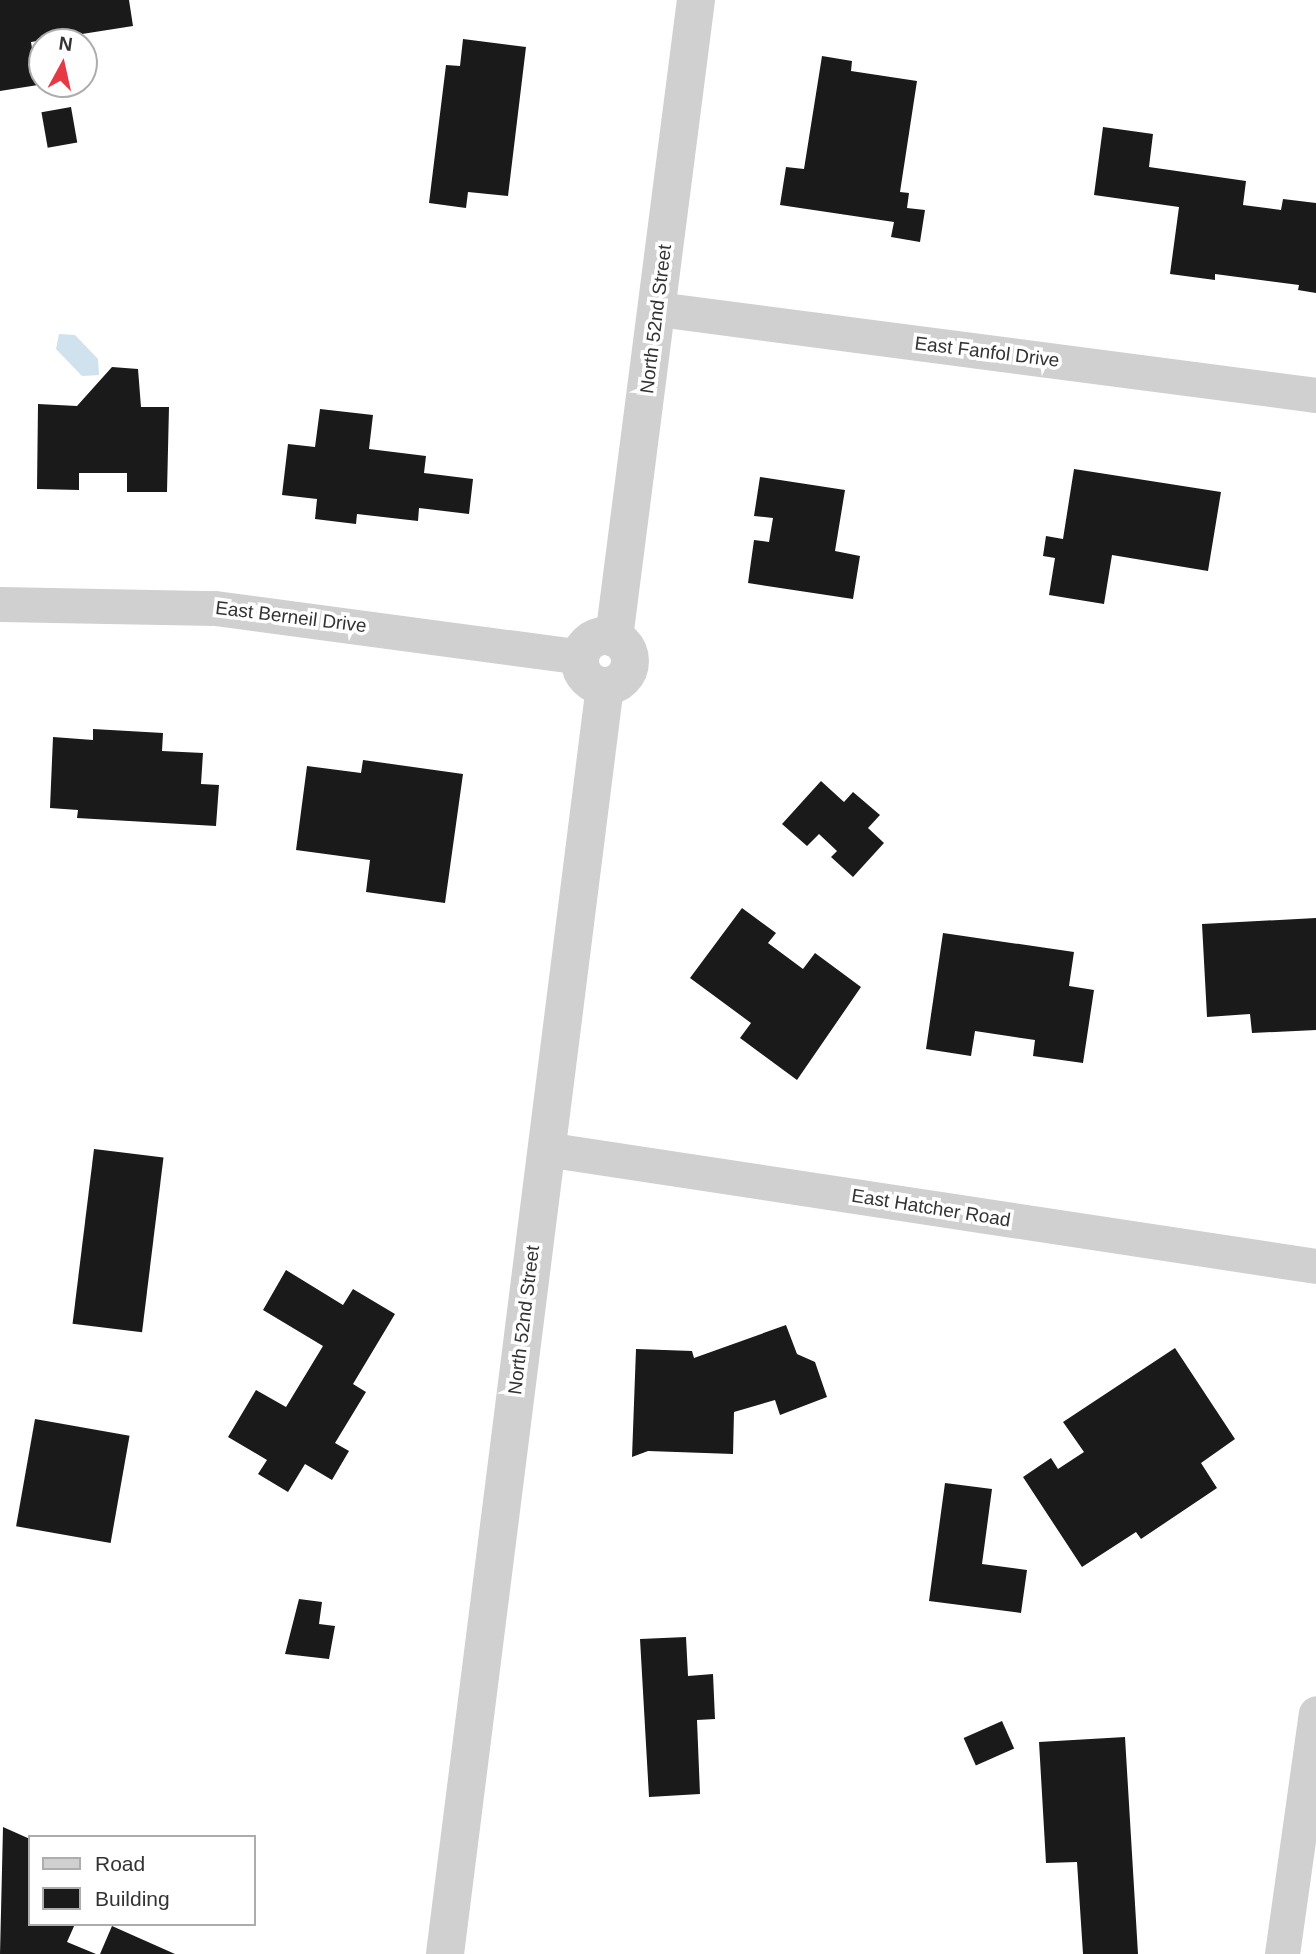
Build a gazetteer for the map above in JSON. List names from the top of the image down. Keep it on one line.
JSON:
{"streets":{"street":["North 52nd Street","East Fanfol Drive","East Berneil Drive","East Hatcher Road"]},"crossings":[["North 52nd Street","East Fanfol Drive"],["North 52nd Street","East Berneil Drive"],["North 52nd Street","East Hatcher Road"]],"legend":["Road","Building"],"north":"top"}
